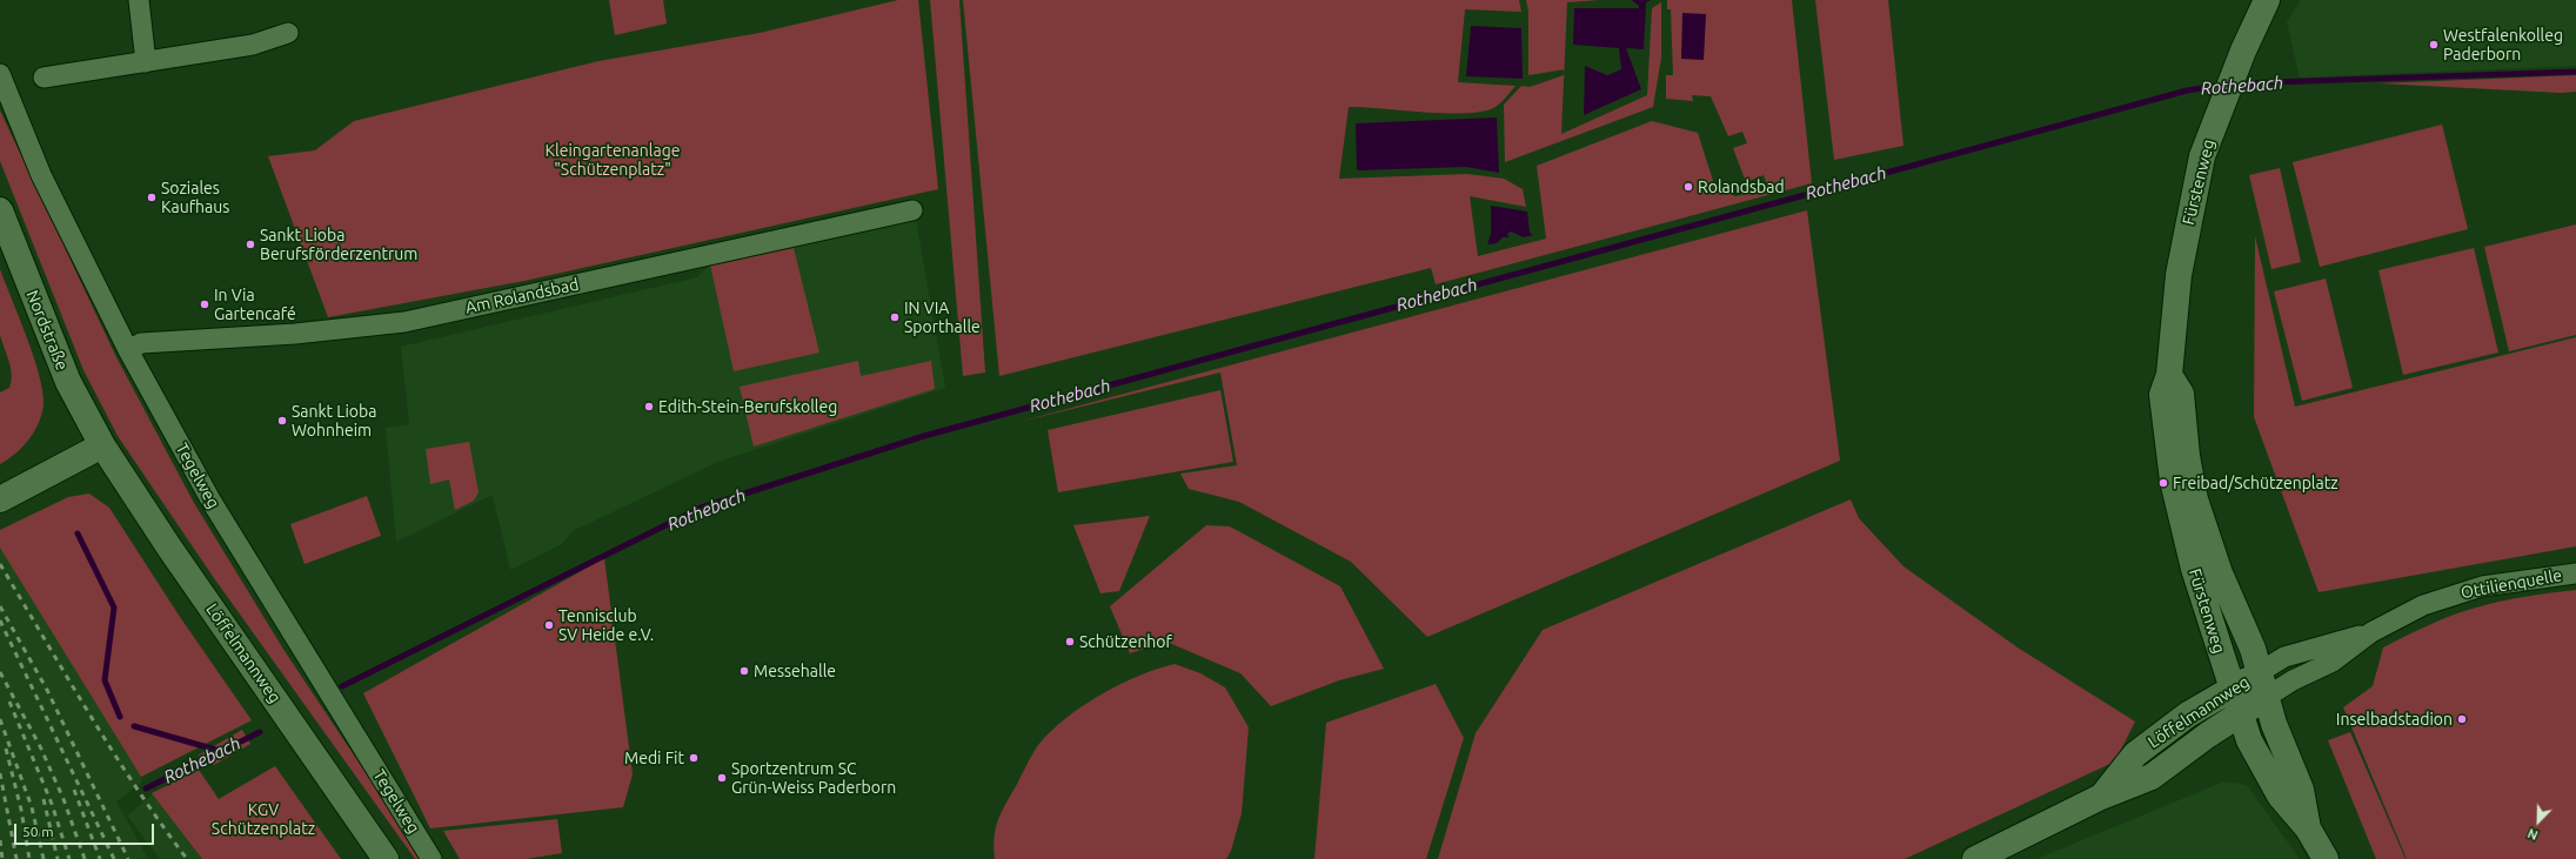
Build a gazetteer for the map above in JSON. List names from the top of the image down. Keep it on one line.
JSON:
{"streets":{"street":["Fürstenweg","Am Rolandsbad","Nordstraße","Tegelweg","Ottilienquelle","Löffelmannweg"]},"crossings":[["Fürstenweg","Ottilienquelle"],["Fürstenweg","Löffelmannweg"],["Am Rolandsbad","Tegelweg"],["Nordstraße","Löffelmannweg"],["Ottilienquelle","Löffelmannweg"]],"water":["Rothebach"],"parks":["Kleingartenanlage \"Schützenplatz\"","KGV Schützenplatz"],"places":["Westfalenkolleg Paderborn","Rolandsbad","Soziales Kaufhaus","Sankt Lioba Berufsförderzentrum","In Via Gartencafé","IN VIA Sporthalle","Edith-Stein-Berufskolleg","Sankt Lioba Wohnheim","Freibad/Schützenplatz","Tennisclub SV Heide e.V.","Schützenhof","Messehalle","Inselbadstadion","Medi Fit","Sportzentrum SC Grün-Weiss Paderborn"],"scale_bar":"50 m","north":"bottom left"}
